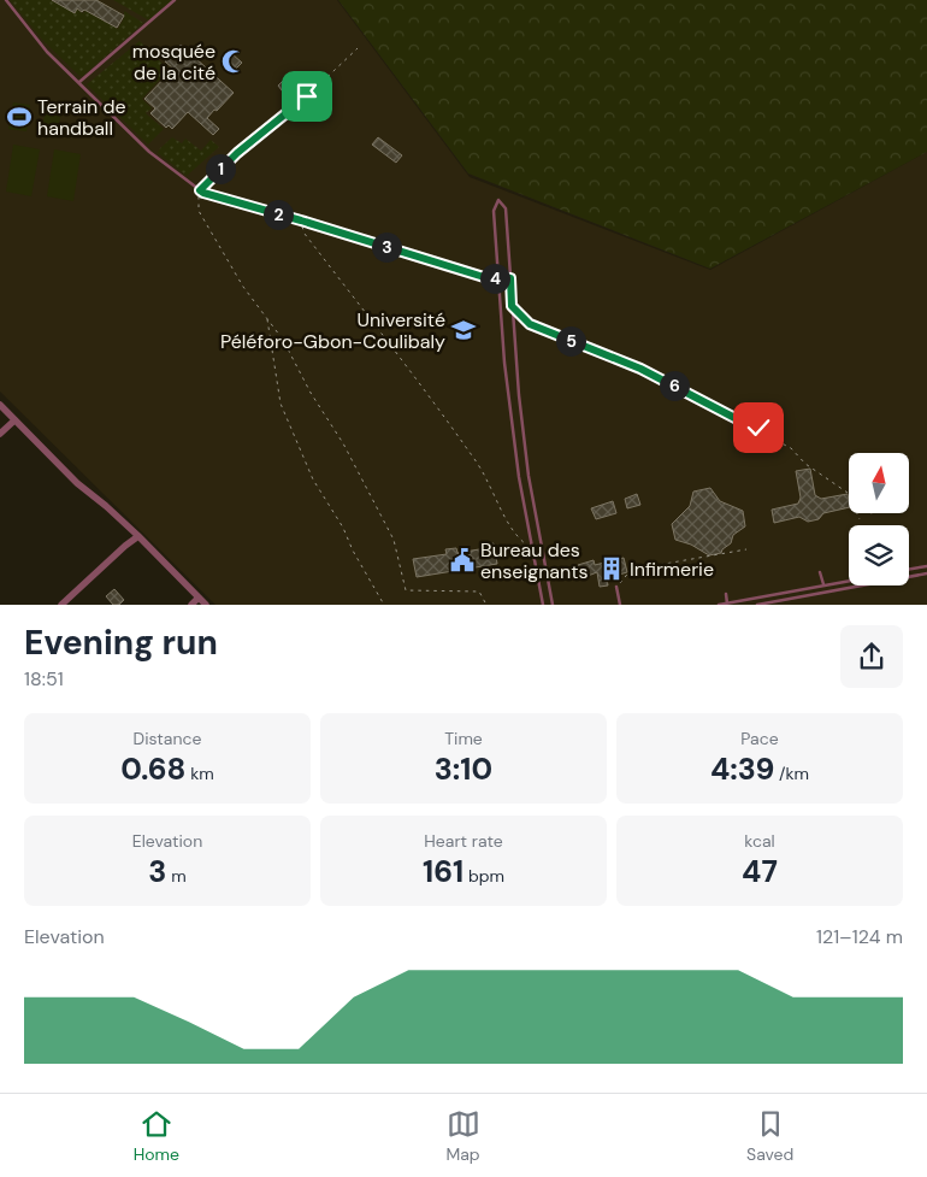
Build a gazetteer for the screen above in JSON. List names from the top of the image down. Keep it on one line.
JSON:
{"places":{"mosque":["mosquée de la cité"],"sports":["Terrain de handball"],"school or university":["Université Péléforo-Gbon-Coulibaly"],"public building":["Bureau des enseignants"],"building":["Infirmerie"]},"north":"top","page":{"pins":["1","2","3","4","5","6"],"heading":["Evening run","18:51"],"stats":[["Distance","0.68 km"],["Time","3:10"],["Pace","4:39 /km"],["Elevation","3 m"],["Heart rate","161 bpm"],["kcal","47"]],"chart":["Elevation","121–124 m"],"tabs":["Home","Map","Saved"]}}
